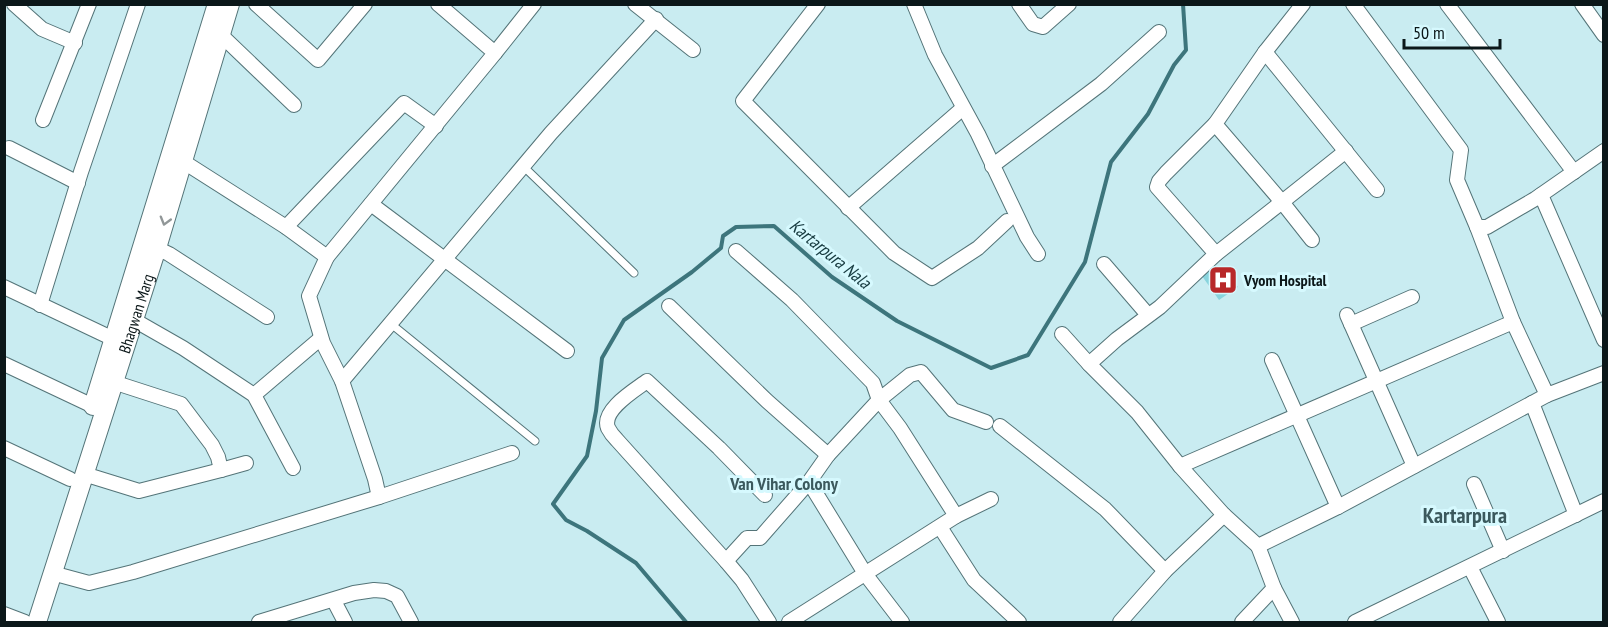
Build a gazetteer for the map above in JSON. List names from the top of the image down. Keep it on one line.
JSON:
{"streets":{"street":["Bhagwan Marg"]},"districts":["Van Vihar Colony","Kartarpura"],"water":["Kartarpura Nala"],"places":{"hospital":["Vyom Hospital"]},"scale_bar":"50 m"}
